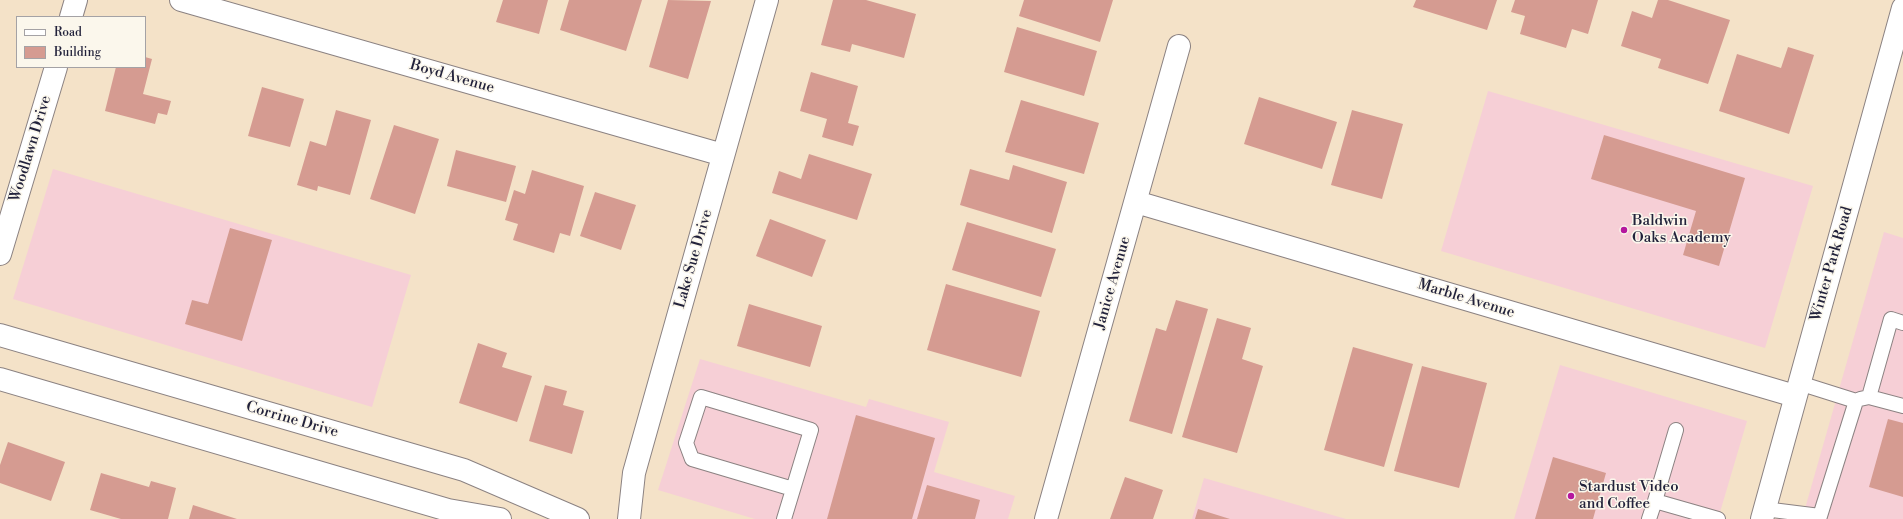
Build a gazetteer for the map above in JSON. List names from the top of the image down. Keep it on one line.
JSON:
{"streets":{"street":["Boyd Avenue","Woodlawn Drive","Lake Sue Drive","Winter Park Road","Janice Avenue","Marble Avenue","Corrine Drive"]},"crossings":[["Boyd Avenue","Lake Sue Drive"],["Winter Park Road","Marble Avenue"],["Janice Avenue","Marble Avenue"]],"places":["Baldwin Oaks Academy","Stardust Video and Coffee"],"legend":["Road","Building"]}
